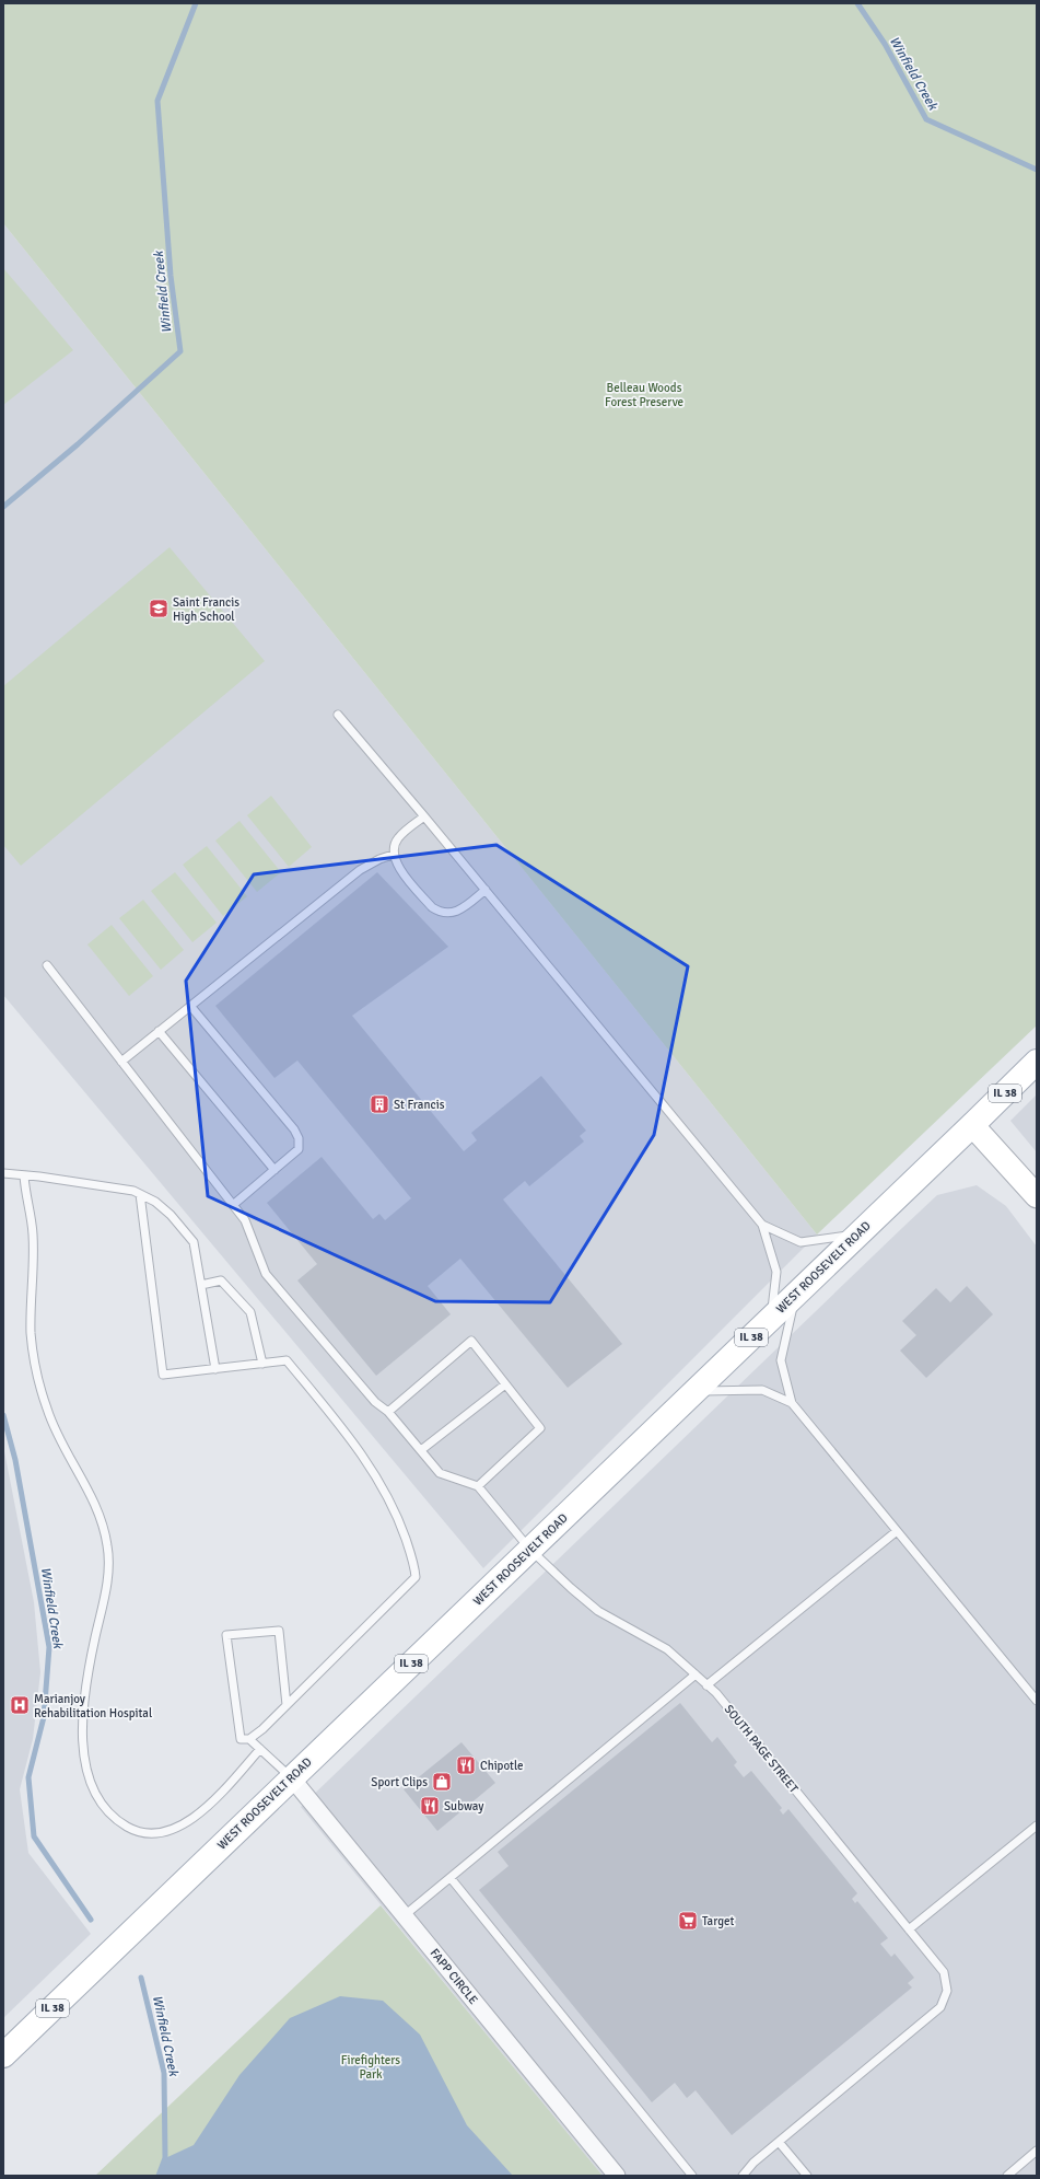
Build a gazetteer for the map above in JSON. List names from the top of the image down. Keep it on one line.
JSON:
{"streets":{"main road":["IL 38","WEST ROOSEVELT ROAD"],"street":["FAPP CIRCLE"],"lane":["SOUTH PAGE STREET"]},"crossings":[["WEST ROOSEVELT ROAD","SOUTH PAGE STREET"],["WEST ROOSEVELT ROAD","FAPP CIRCLE"]],"water":["Winfield Creek"],"parks":["Belleau Woods Forest Preserve","Firefighters Park"],"places":{"school or university":["Saint Francis High School"],"building":["St Francis"],"hospital":["Marianjoy Rehabilitation Hospital"],"restaurant":["Chipotle","Subway"],"shop":["Sport Clips"],"supermarket":["Target"]}}
